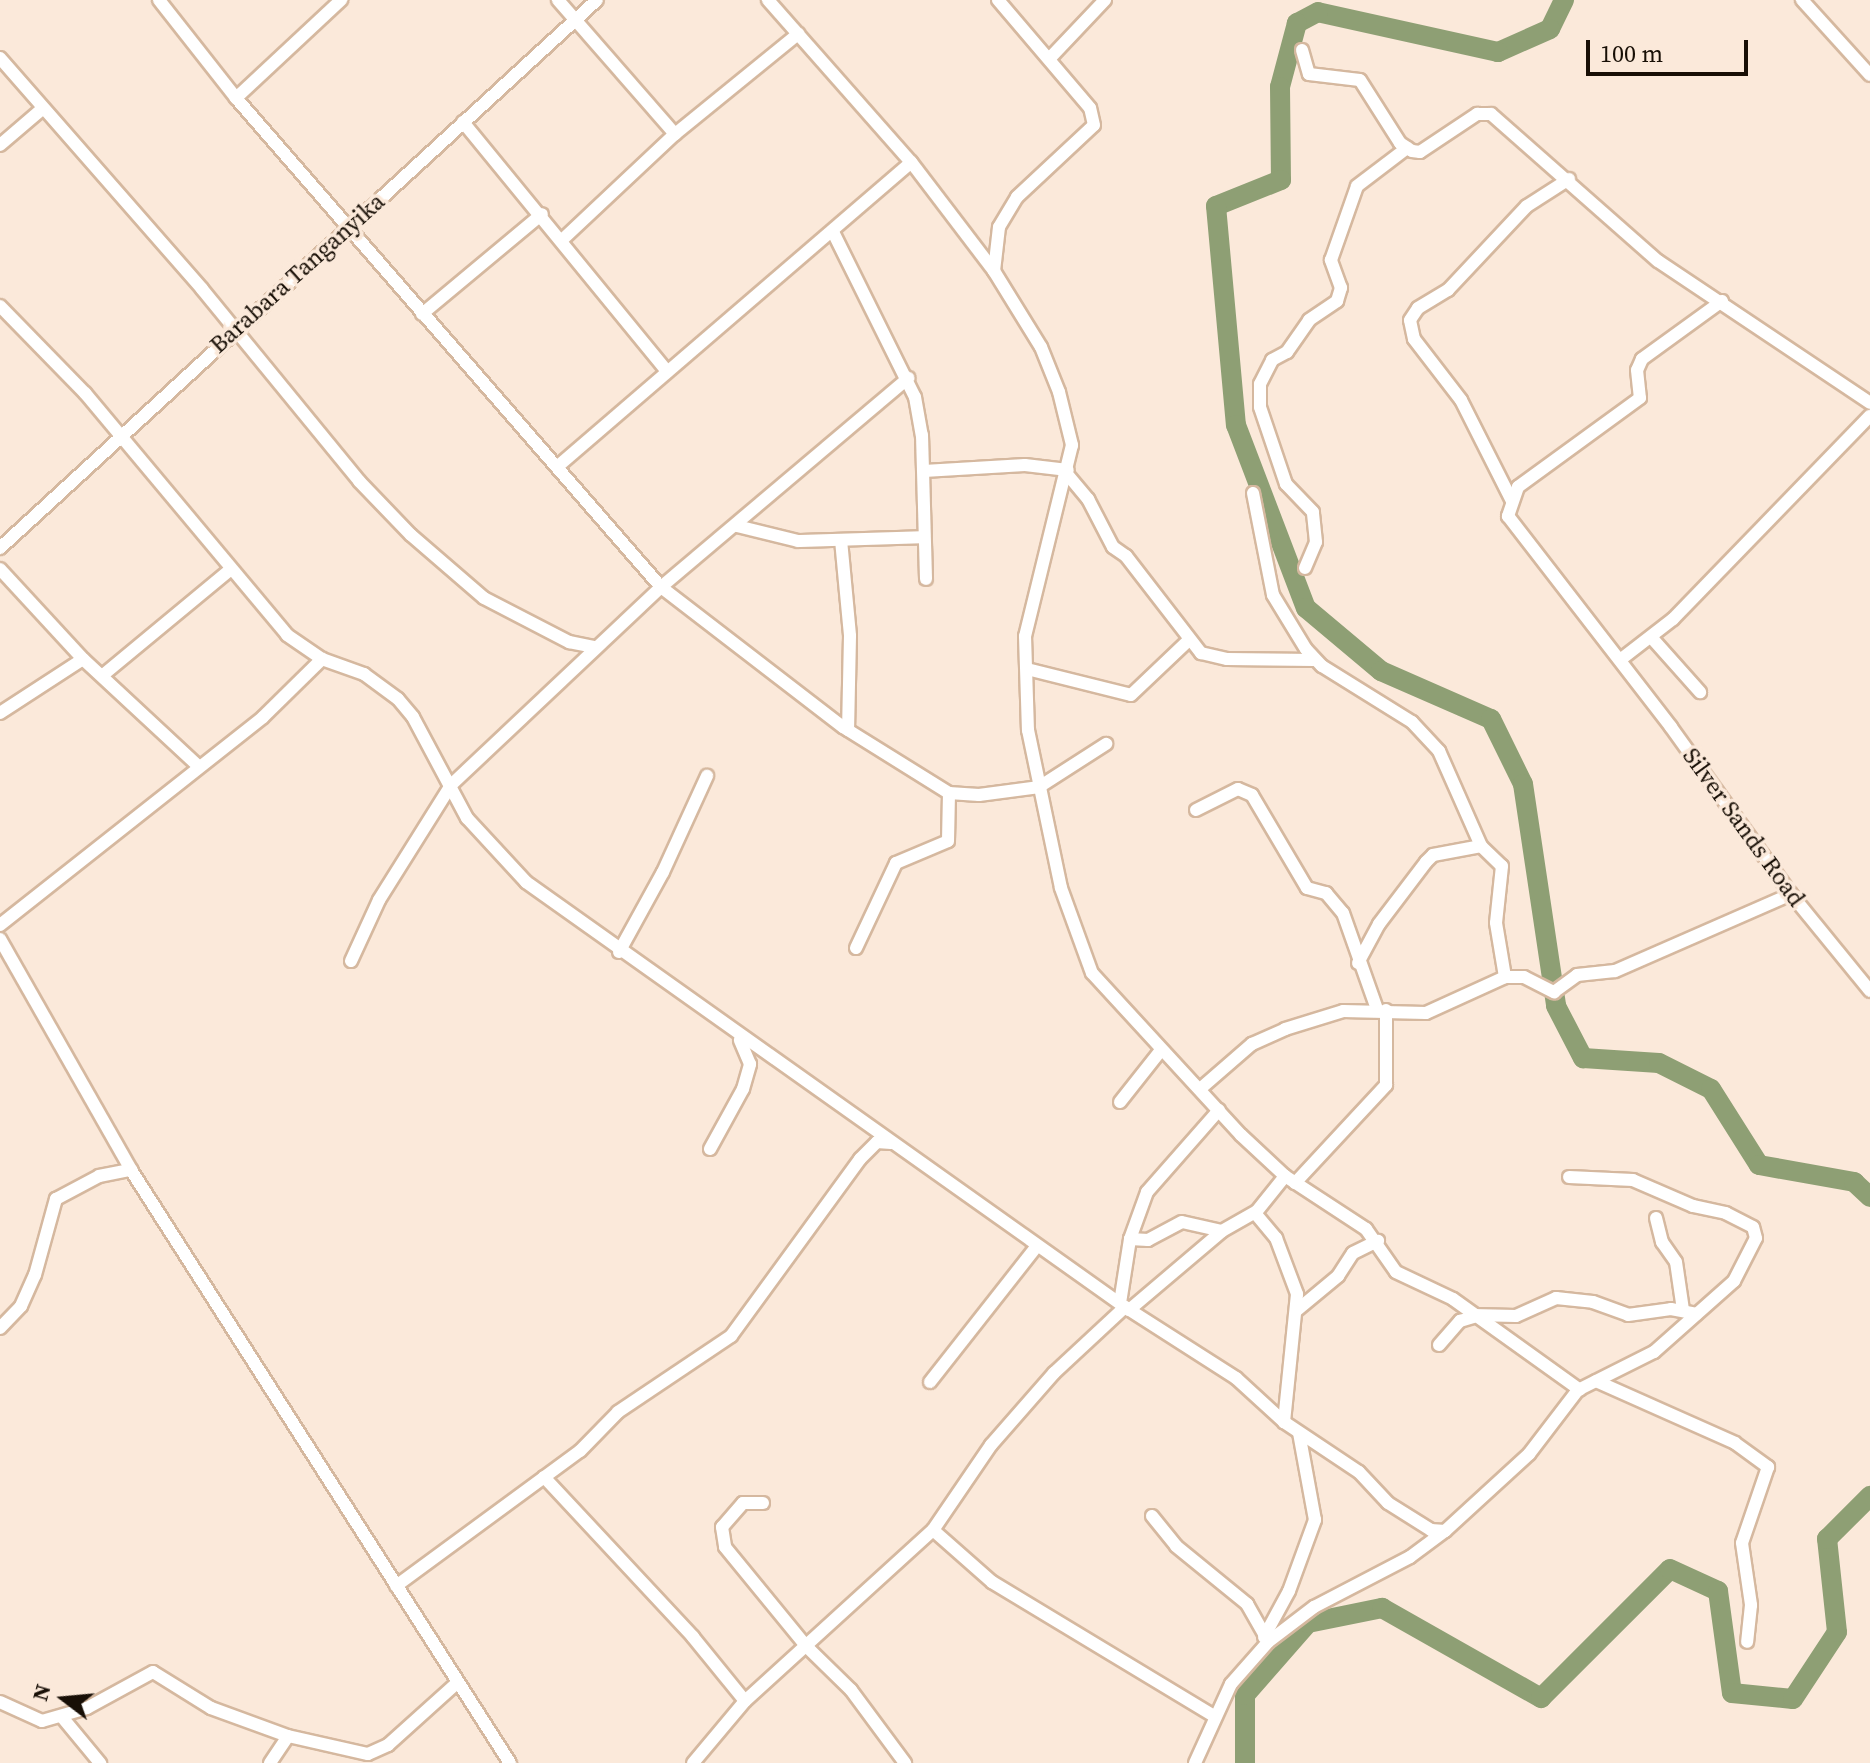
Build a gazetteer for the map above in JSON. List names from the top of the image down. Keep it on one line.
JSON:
{"streets":{"street":["Barabara Tanganyika","Silver Sands Road"]},"scale_bar":"100 m","north":"left"}
